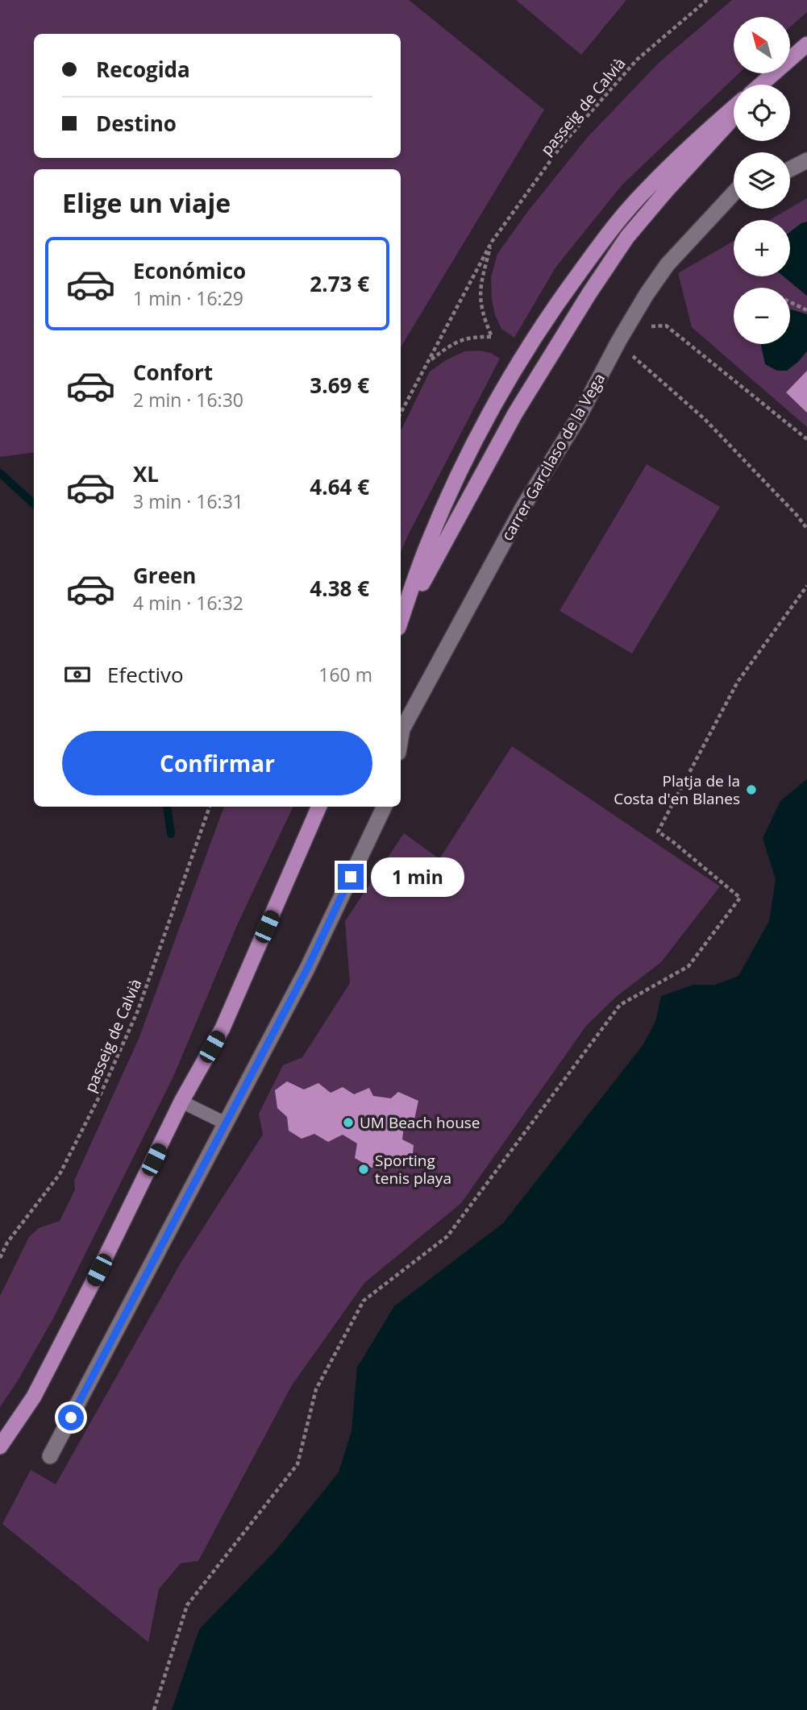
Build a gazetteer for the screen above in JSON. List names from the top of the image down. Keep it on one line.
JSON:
{"streets":{"street":["carrer Garcilaso de la Vega"],"path":["passeig de Calvià"]},"places":["Platja de la Costa d'en Blanes","UM Beach house","Sporting tenis playa"],"north":"top left","page":{"map_buttons":["+","−"],"banner":["Recogida","Destino"],"heading":"Elige un viaje","list":[{"name":"Económico","note":"1 min · 16:29","value":"2.73 €"},{"name":"Confort","note":"2 min · 16:30","value":"3.69 €"},{"name":"XL","note":"3 min · 16:31","value":"4.64 €"},{"name":"Green","note":"4 min · 16:32","value":"4.38 €"}],"pay":["Efectivo","160 m"],"buttons":"Confirmar","bubble":"1 min"}}
